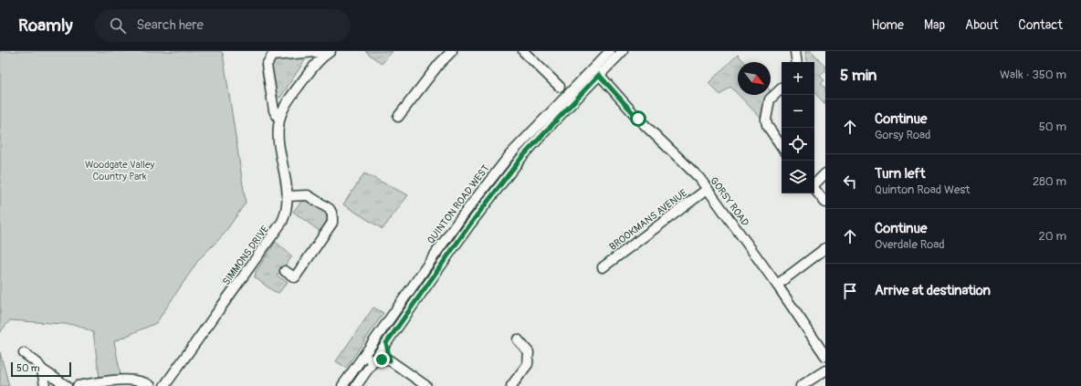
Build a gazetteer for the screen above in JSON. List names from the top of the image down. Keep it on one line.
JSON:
{"streets":{"street":["GORSY ROAD","QUINTON ROAD WEST","BROOKMANS AVENUE","SIMMONS DRIVE"]},"crossings":[["GORSY ROAD","BROOKMANS AVENUE"]],"parks":["Woodgate Valley Country Park"],"scale_bar":"50 m","north":"bottom right","page":{"header":"Roamly","search":"Search here","nav":["Home","Map","About","Contact"],"heading":["5 min","Walk · 350 m"],"map_buttons":["+","−"],"list":[["Continue","Gorsy Road","50 m"],["Turn left","Quinton Road West","280 m"],["Continue","Overdale Road","20 m"],"Arrive at destination"],"scale":"50 m"}}
